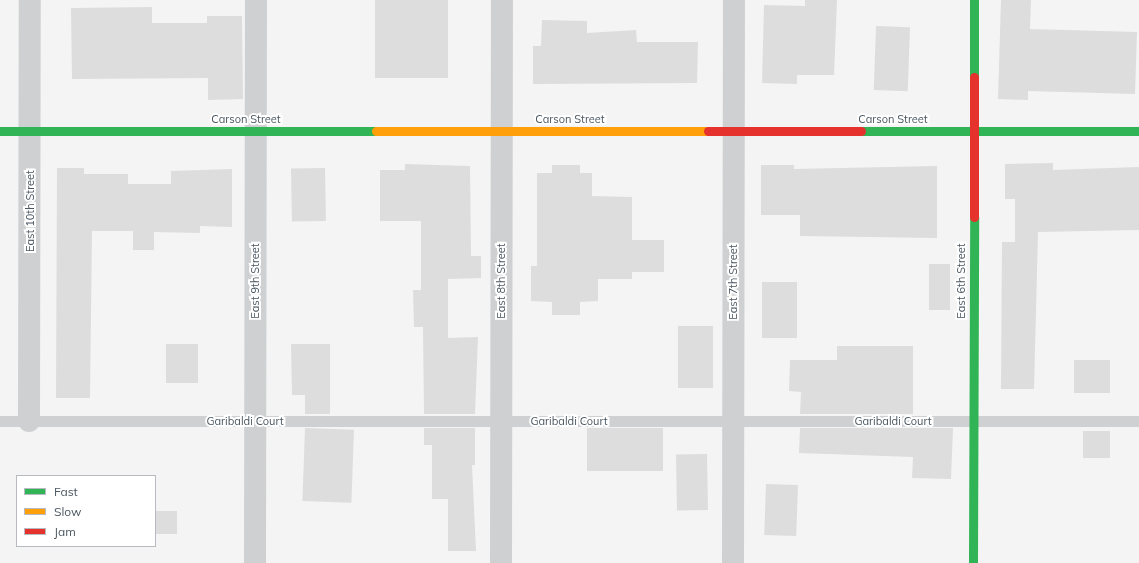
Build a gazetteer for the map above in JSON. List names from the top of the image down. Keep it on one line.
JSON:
{"streets":{"street":["Carson Street","East 10th Street","East 9th Street","East 8th Street","East 6th Street","East 7th Street"],"lane":["Garibaldi Court"]},"crossings":[["Carson Street","East 10th Street"],["Carson Street","East 9th Street"],["Carson Street","East 8th Street"],["Carson Street","East 6th Street"],["Carson Street","East 7th Street"],["East 10th Street","Garibaldi Court"],["East 9th Street","Garibaldi Court"],["East 8th Street","Garibaldi Court"],["East 6th Street","Garibaldi Court"],["East 7th Street","Garibaldi Court"]],"legend":["Fast","Slow","Jam"]}
